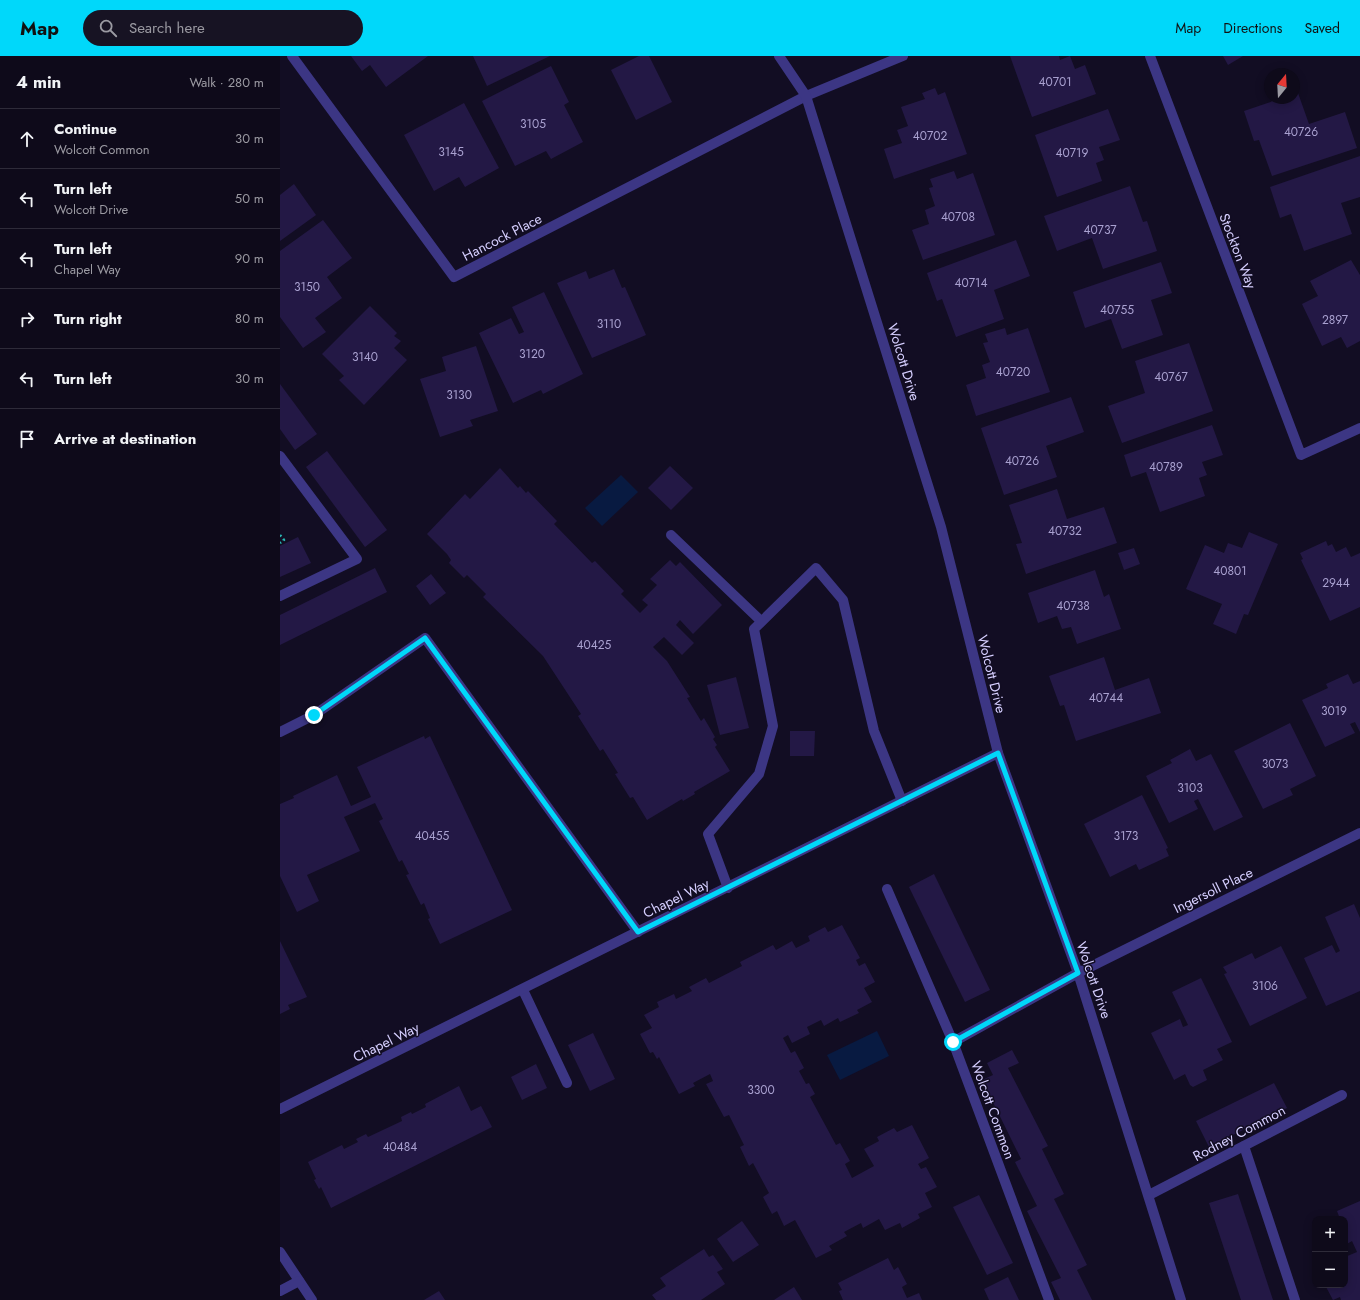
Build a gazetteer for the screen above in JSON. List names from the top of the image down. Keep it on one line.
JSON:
{"streets":{"street":["Hancock Place","Stockton Way","Wolcott Drive","Ingersoll Place","Chapel Way","Wolcott Common","Rodney Common"]},"crossings":[["Hancock Place","Wolcott Drive"],["Wolcott Drive","Ingersoll Place"],["Wolcott Drive","Chapel Way"],["Wolcott Drive","Rodney Common"]],"house_numbers":["40701","3105","40726","40702","3145","40719","40708","40737","40714","3150","40755","2897","3110","3120","3140","40720","40767","3130","40726","40789","40732","40801","2944","40738","40425","40744","3019","3073","3103","40455","3173","3106","3300","40484"],"north":"top","page":{"header":"Map","search":"Search here","nav":["Map","Directions","Saved"],"heading":["4 min","Walk · 280 m"],"list":[["Continue","Wolcott Common","30 m"],["Turn left","Wolcott Drive","50 m"],["Turn left","Chapel Way","90 m"],["Turn right","80 m"],["Turn left","30 m"],"Arrive at destination"],"map_buttons":["+","−"]}}
